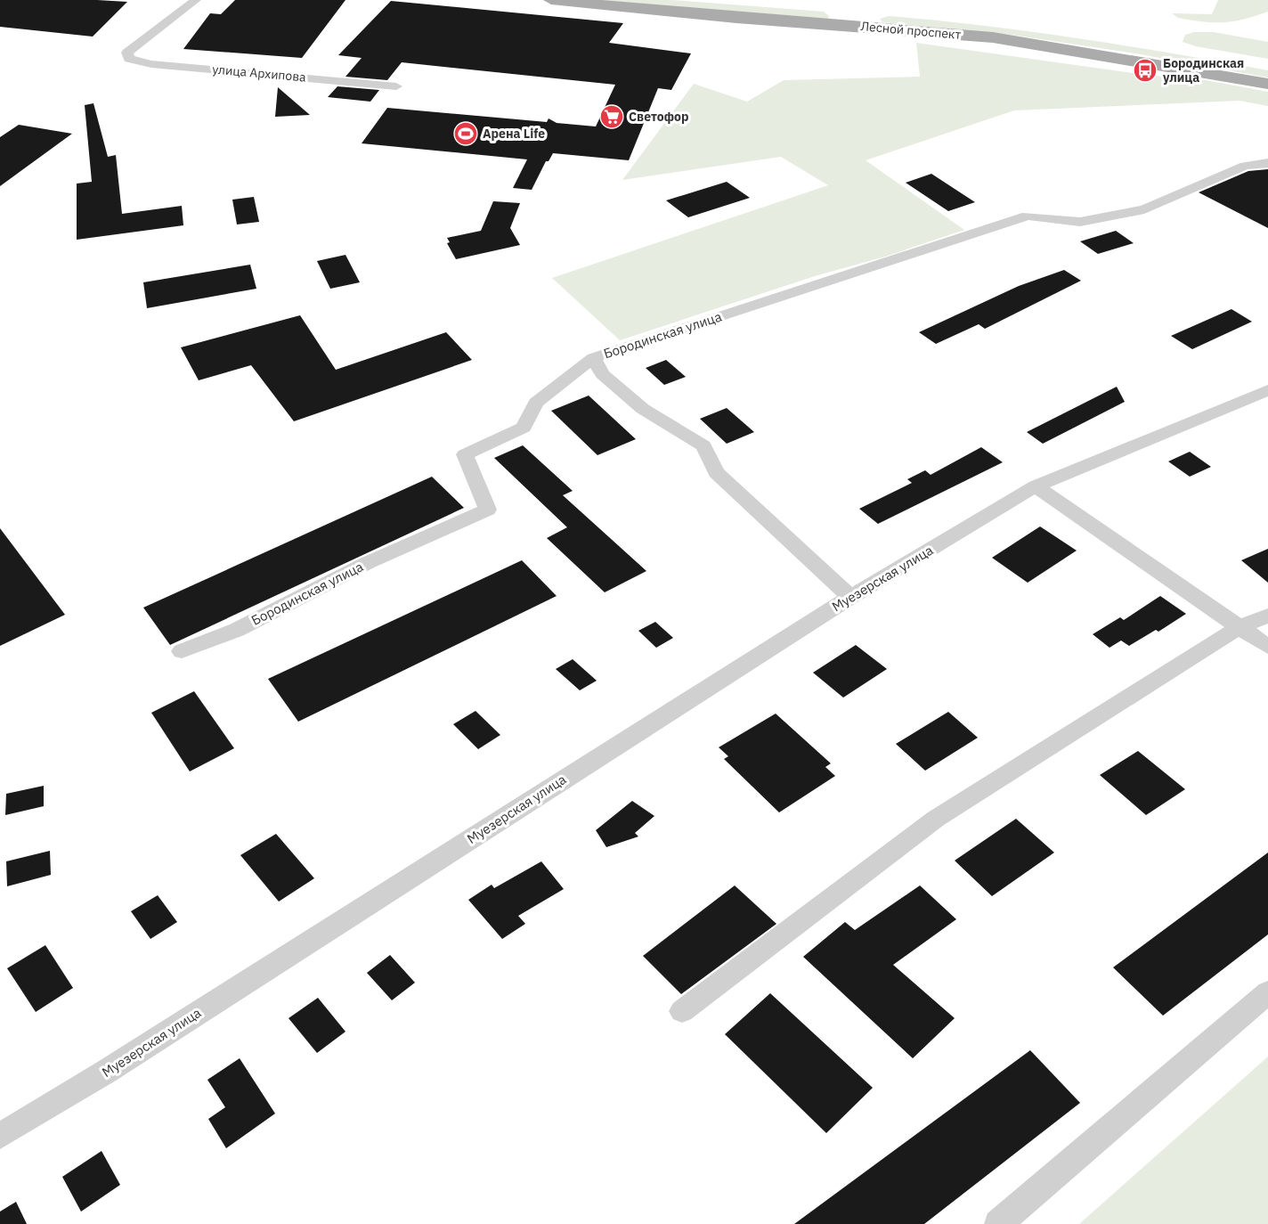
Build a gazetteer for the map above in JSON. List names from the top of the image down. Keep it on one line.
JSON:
{"streets":{"main road":["Лесной проспект"],"street":["улица Архипова","Бородинская улица","Муезерская улица"]},"places":{"bus stop":["Бородинская улица"],"supermarket":["Светофор"],"sports":["Арена Life"]}}
